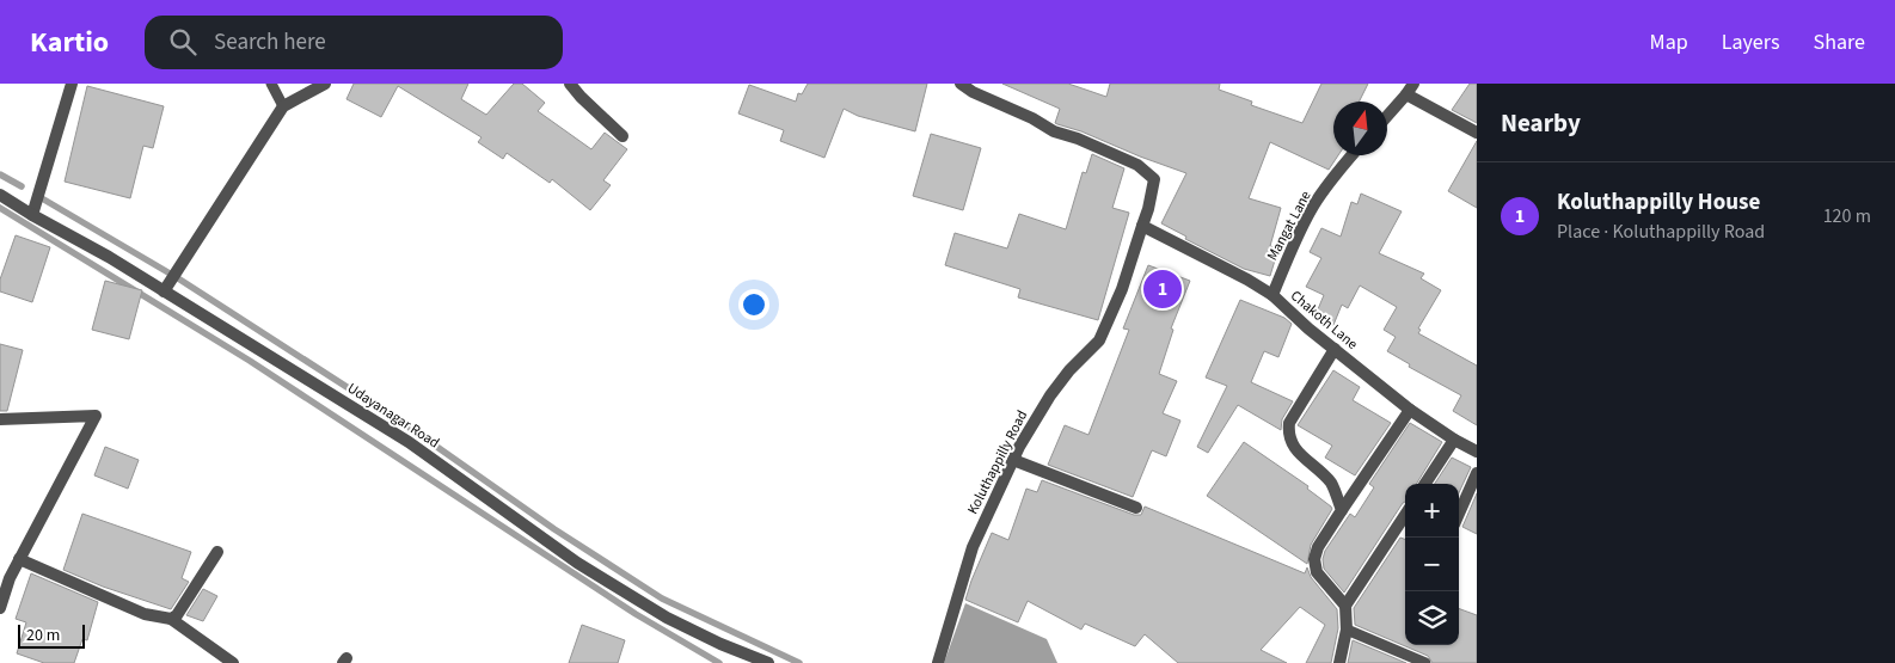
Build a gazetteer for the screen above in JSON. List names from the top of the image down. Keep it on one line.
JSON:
{"streets":{"street":["Mangat Lane","Chakoth Lane","Udayanagar Road","Koluthappilly Road"]},"crossings":[["Mangat Lane","Chakoth Lane"],["Chakoth Lane","Koluthappilly Road"]],"scale_bar":"20 m","north":"top","page":{"header":"Kartio","search":"Search here","nav":["Map","Layers","Share"],"heading":"Nearby","list":[{"mark":"1","name":"Koluthappilly House","note":"Place · Koluthappilly Road","value":"120 m"}],"pins":"1","map_buttons":["+","−"],"scale":"20 m"}}
